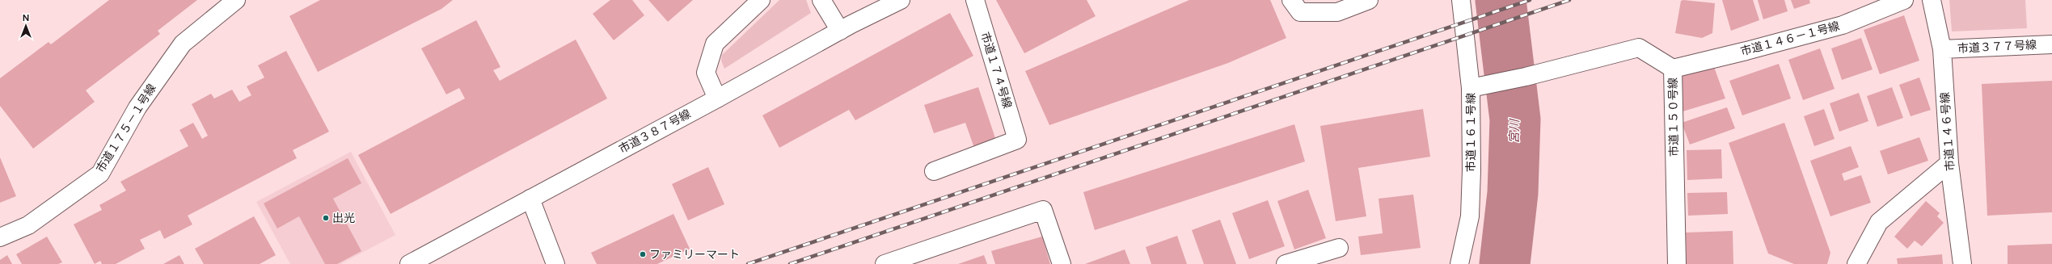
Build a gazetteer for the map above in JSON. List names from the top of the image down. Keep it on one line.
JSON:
{"streets":{"street":["市道１４６－１号線","市道３７７号線","市道１７４号線","市道１５０号線","市道１７５－１号線","市道３８７号線","市道１４６号線","市道１６１号線"]},"crossings":[["市道１４６－１号線","市道１５０号線"],["市道３７７号線","市道１４６号線"],["市道１５０号線","市道１６１号線"]],"water":["宮川"],"places":["出光","ファミリーマート"],"north":"top"}
